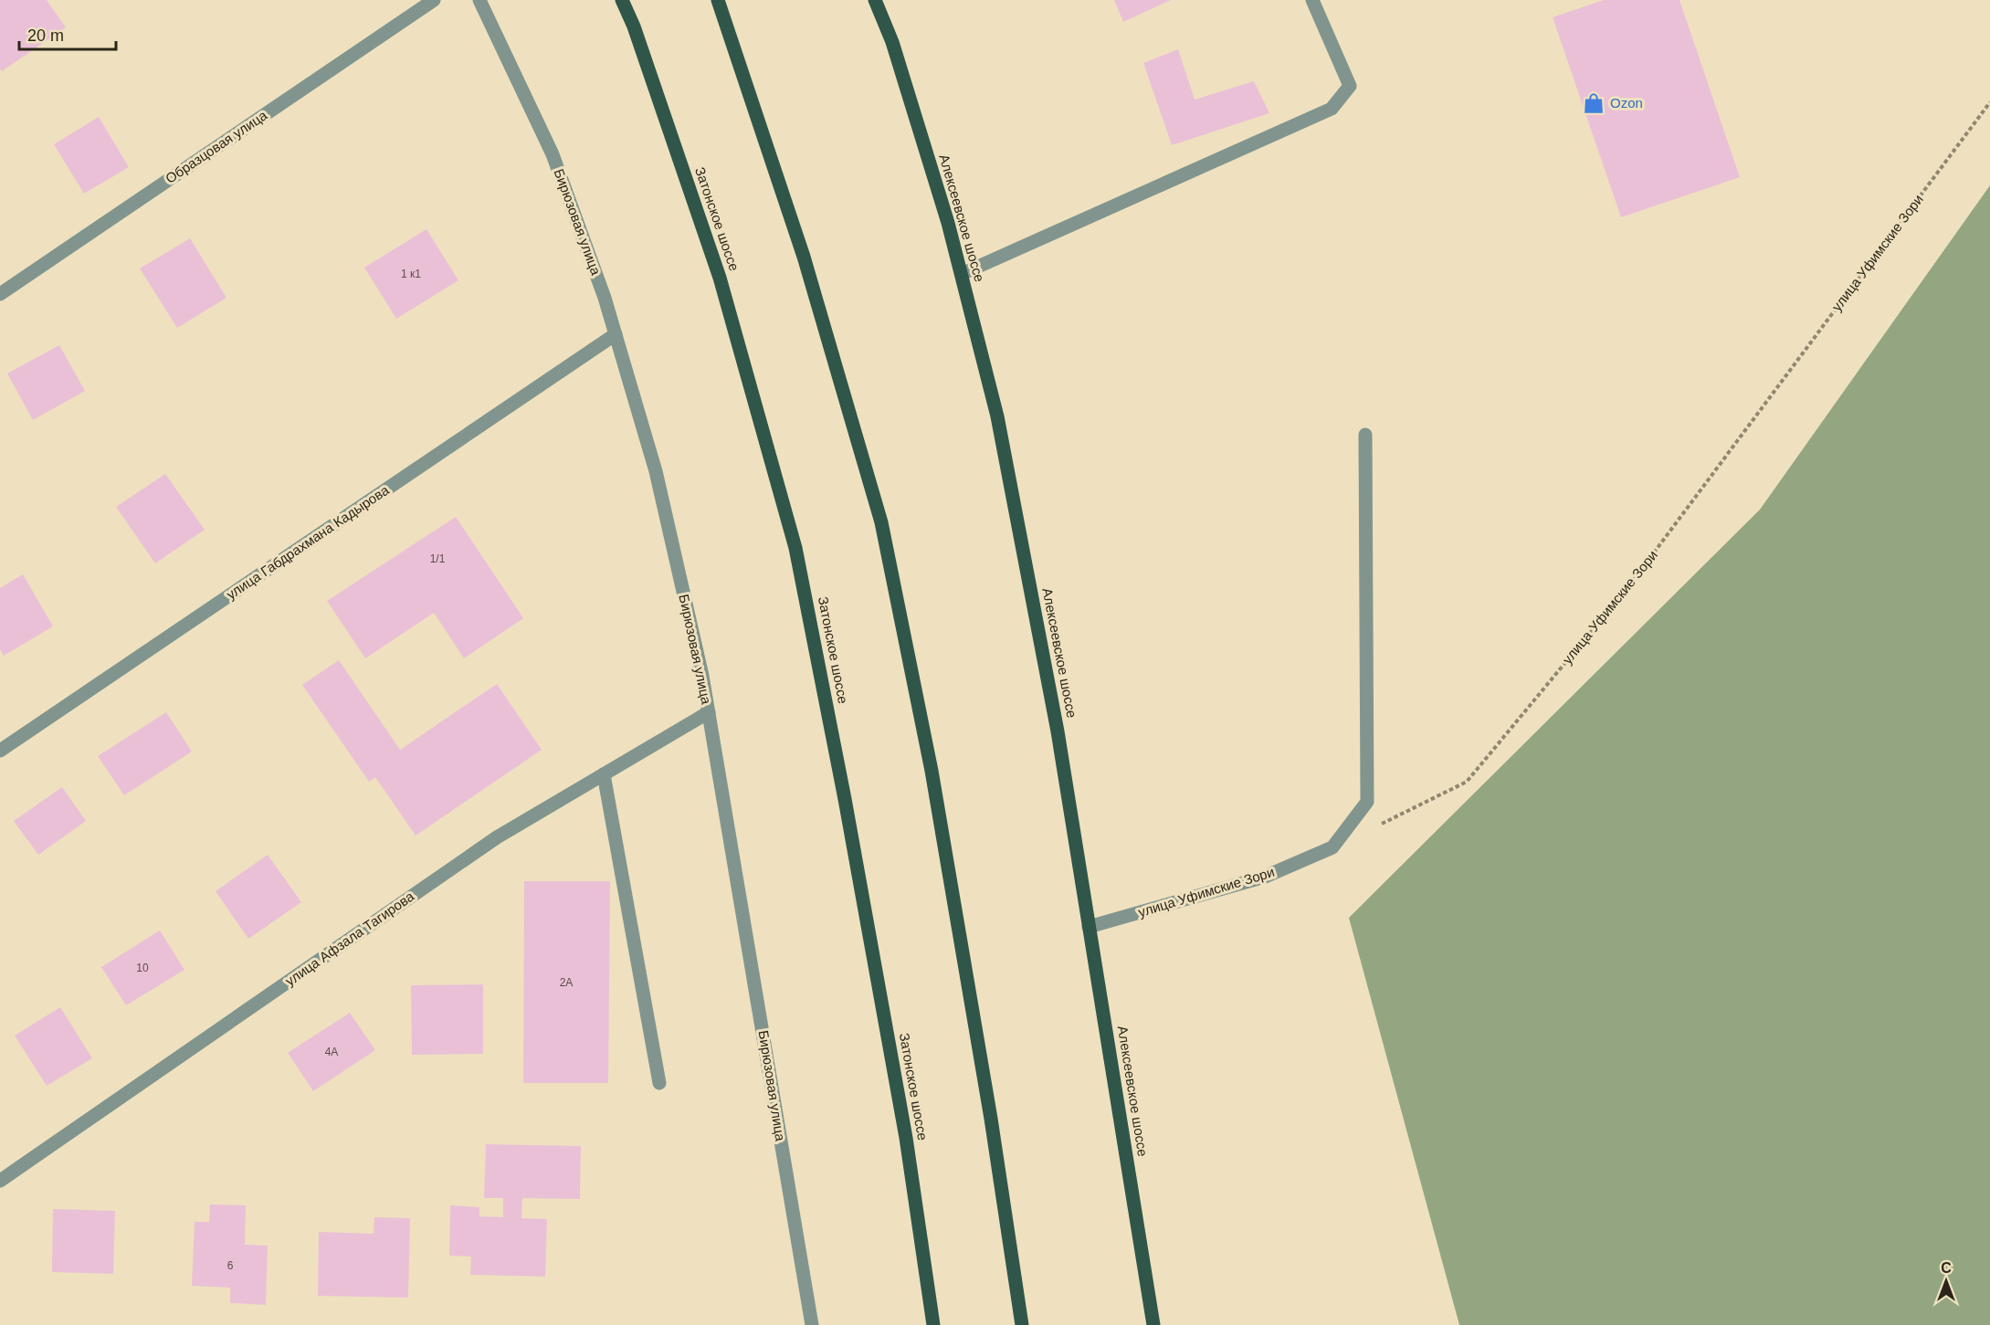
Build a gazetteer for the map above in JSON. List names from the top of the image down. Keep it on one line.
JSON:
{"streets":{"main road":["Алексеевское шоссе","Затонское шоссе"],"street":["Образцовая улица","Бирюзовая улица","улица Уфимские Зори","улица Габдрахмана Кадырова","улица Афзала Тагирова"]},"crossings":[["Алексеевское шоссе","улица Уфимские Зори"],["Бирюзовая улица","улица Габдрахмана Кадырова"],["Бирюзовая улица","улица Афзала Тагирова"]],"places":{"shop":["Ozon"]},"house_numbers":["1 к1","1/1","10","2А","4А","6"],"scale_bar":"20 m","north":"top"}
